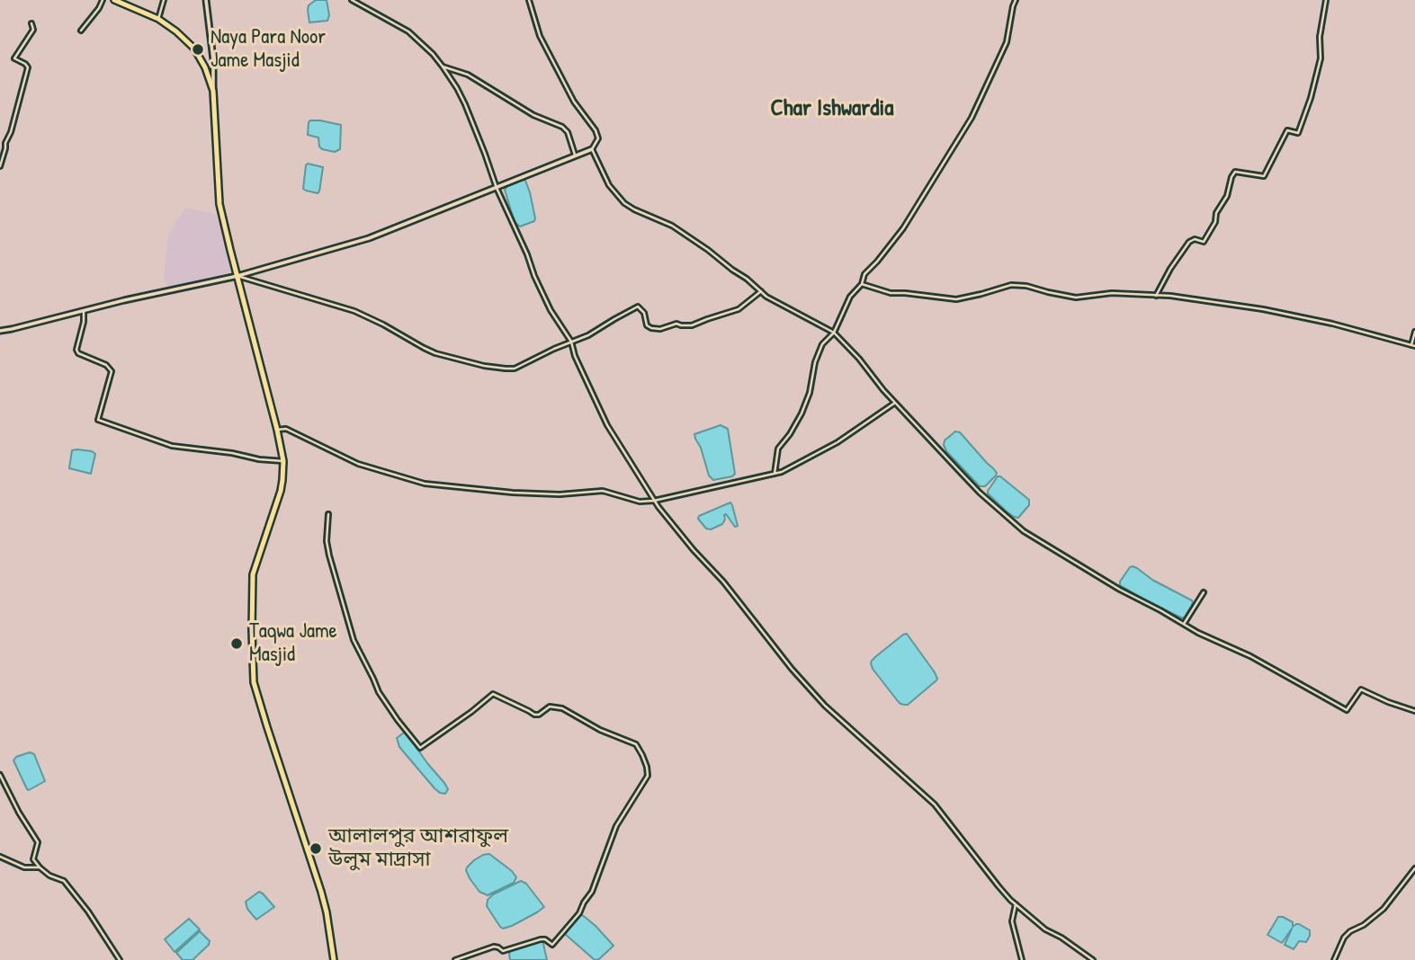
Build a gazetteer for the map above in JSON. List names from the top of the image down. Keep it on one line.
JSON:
{"districts":["Char Ishwardia"],"places":["Naya Para Noor Jame Masjid","Taqwa Jame Masjid","আলালপুর আশরাফুল উলুম মাদ্রাসা"]}
